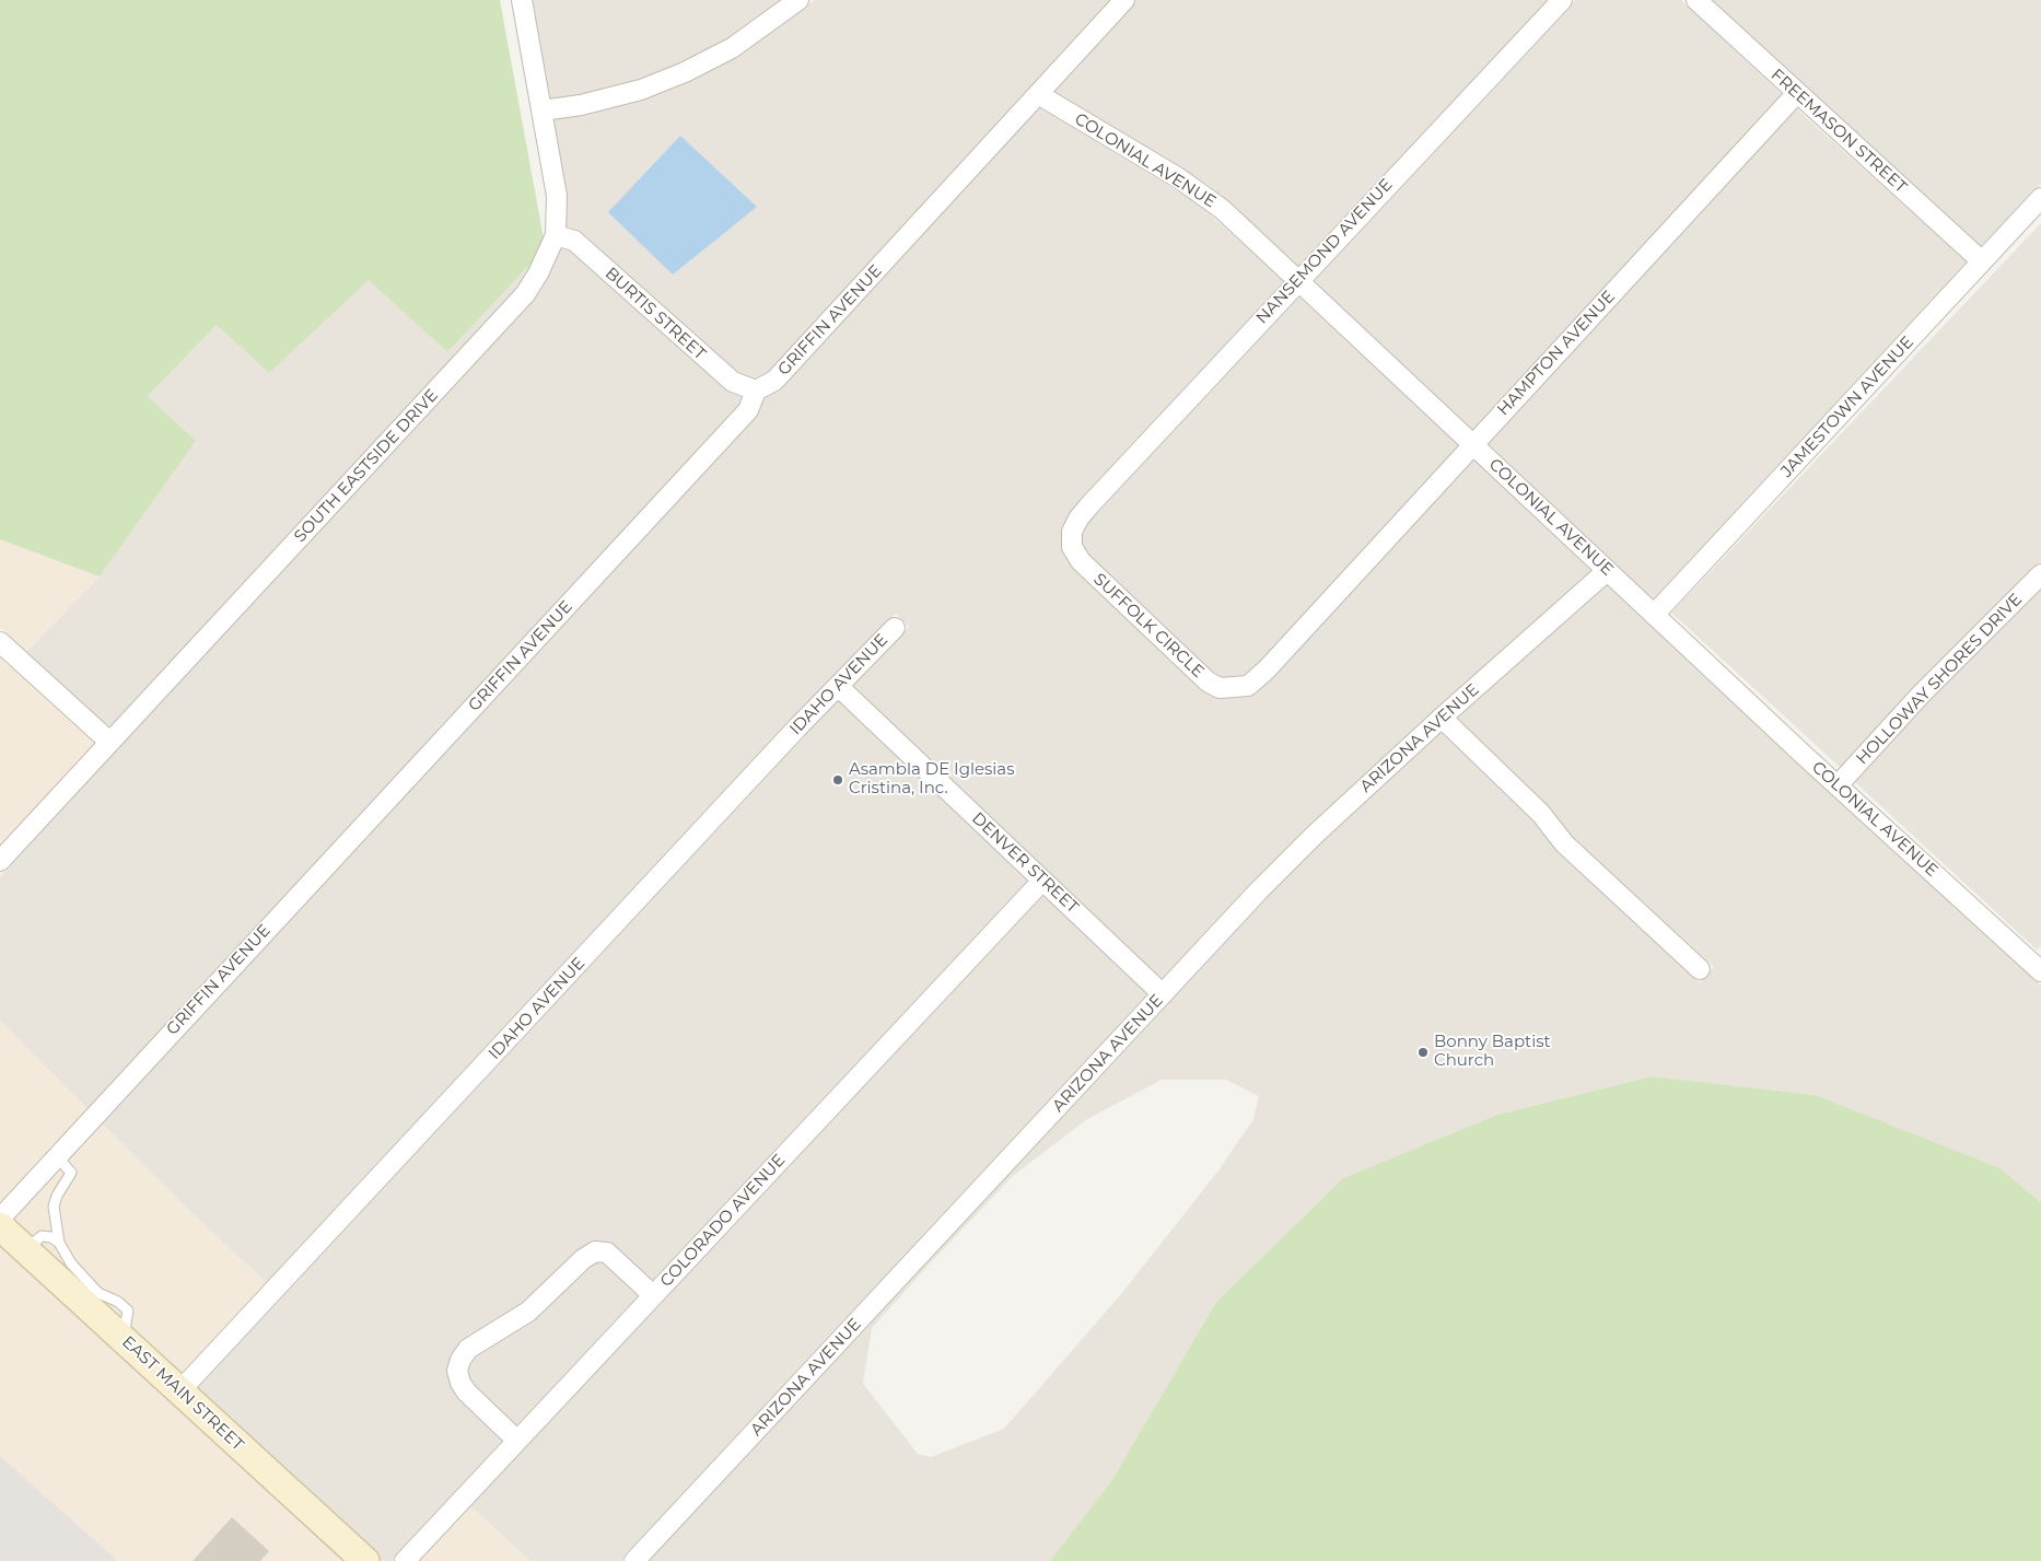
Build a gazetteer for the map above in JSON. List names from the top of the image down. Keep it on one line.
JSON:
{"streets":{"main road":["EAST MAIN STREET"],"street":["FREEMASON STREET","COLONIAL AVENUE","NANSEMOND AVENUE","BURTIS STREET","GRIFFIN AVENUE","HAMPTON AVENUE","JAMESTOWN AVENUE","SOUTH EASTSIDE DRIVE","SUFFOLK CIRCLE","HOLLOWAY SHORES DRIVE","IDAHO AVENUE","ARIZONA AVENUE","DENVER STREET","COLORADO AVENUE"]},"crossings":[["FREEMASON STREET","HAMPTON AVENUE"],["FREEMASON STREET","JAMESTOWN AVENUE"],["COLONIAL AVENUE","NANSEMOND AVENUE"],["COLONIAL AVENUE","GRIFFIN AVENUE"],["COLONIAL AVENUE","HAMPTON AVENUE"],["COLONIAL AVENUE","JAMESTOWN AVENUE"],["COLONIAL AVENUE","HOLLOWAY SHORES DRIVE"],["COLONIAL AVENUE","ARIZONA AVENUE"],["NANSEMOND AVENUE","SUFFOLK CIRCLE"],["BURTIS STREET","GRIFFIN AVENUE"],["BURTIS STREET","SOUTH EASTSIDE DRIVE"],["HAMPTON AVENUE","SUFFOLK CIRCLE"],["IDAHO AVENUE","DENVER STREET"],["IDAHO AVENUE","EAST MAIN STREET"],["ARIZONA AVENUE","DENVER STREET"],["DENVER STREET","COLORADO AVENUE"]],"places":["Asambla DE Iglesias Cristina, Inc.","Bonny Baptist Church"]}
